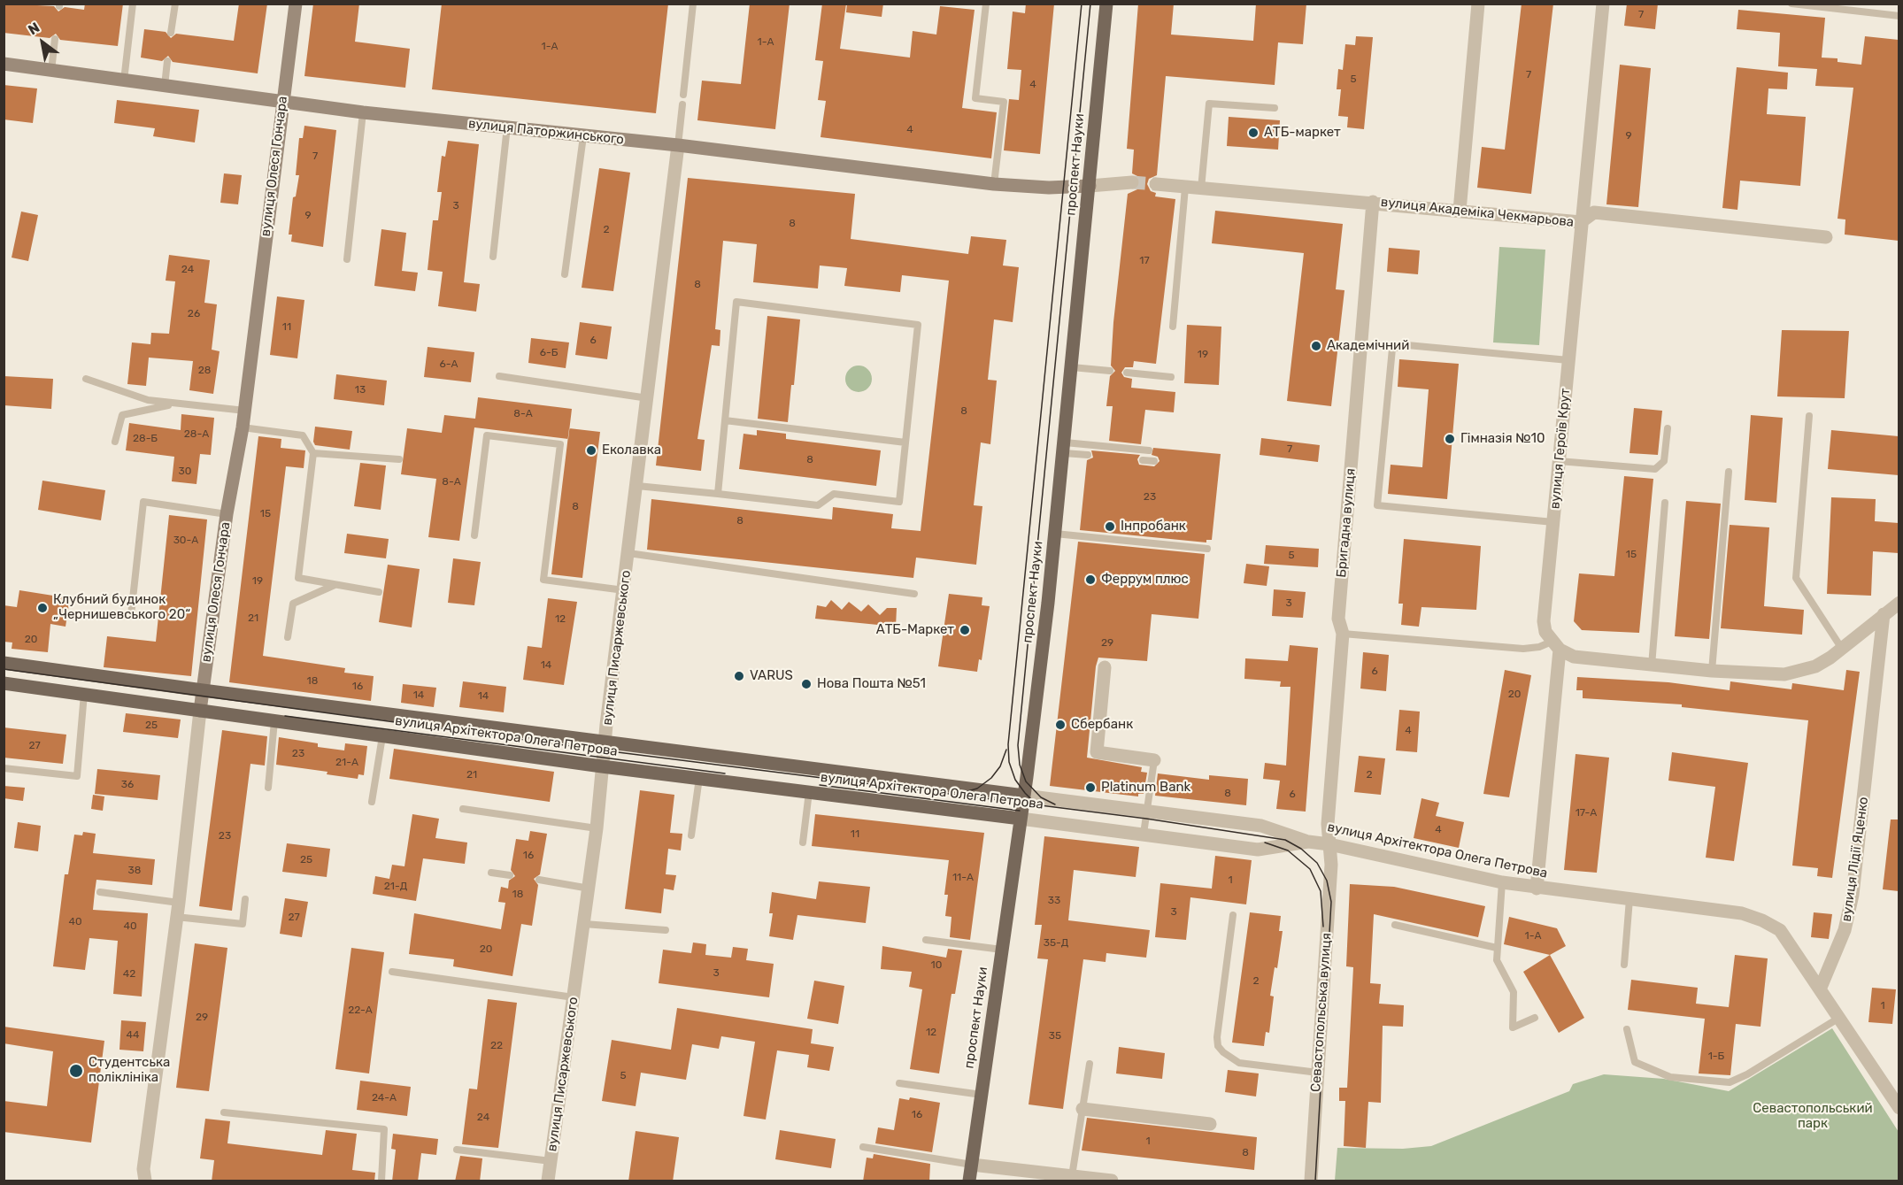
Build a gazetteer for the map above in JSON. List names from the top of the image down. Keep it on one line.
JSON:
{"streets":{"main road":["проспект Науки","вулиця Архітектора Олега Петрова"],"street":["вулиця Паторжинського","вулиця Олеся Гончара","вулиця Академіка Чекмарьова","вулиця Героїв Крут","Бригадна вулиця","вулиця Писаржевського","вулиця Лідії Яценко","Севастопольська вулиця"]},"crossings":[["вулиця Паторжинського","проспект Науки"],["вулиця Паторжинського","вулиця Олеся Гончара"],["вулиця Паторжинського","вулиця Писаржевського"],["проспект Науки","вулиця Архітектора Олега Петрова"],["вулиця Олеся Гончара","вулиця Архітектора Олега Петрова"],["вулиця Академіка Чекмарьова","вулиця Героїв Крут"],["вулиця Академіка Чекмарьова","Бригадна вулиця"],["вулиця Героїв Крут","вулиця Архітектора Олега Петрова"],["Бригадна вулиця","вулиця Архітектора Олега Петрова"],["Бригадна вулиця","Севастопольська вулиця"],["вулиця Писаржевського","вулиця Архітектора Олега Петрова"],["вулиця Архітектора Олега Петрова","вулиця Лідії Яценко"],["вулиця Архітектора Олега Петрова","Севастопольська вулиця"]],"parks":["Севастопольський парк"],"places":["АТБ-маркет","Академічний","Гімназія №10","Еколавка","Інпробанк","Феррум плюс","Клубний будинок „Чернишевського 20“","АТБ-Маркет","VARUS","Нова Пошта №51","Сбербанк","Platinum Bank","Студентська поліклініка"],"house_numbers":["7","1-А","1-А","7","5","4","4","9","7","3","9","8","2","17","24","8","26","11","6","6-Б","19","6-А","28","13","8","8-А","28-А","28-Б","7","8","30","8-А","23","8","15","8","30-А","15","5","19","3","21","12","20","29","14","6","18","16","20","14","14","25","4","27","23","21-А","21","2","36","8","6","17-А","4","11","23","16","25","38","11-А","1","21-Д","18","33","3","27","40","40","1-А","35-Д","20","10","3","42","2","1","22-А","29","12","44","35","22","1-Б","5","24-А","16","24","1","8"],"north":"top left"}
